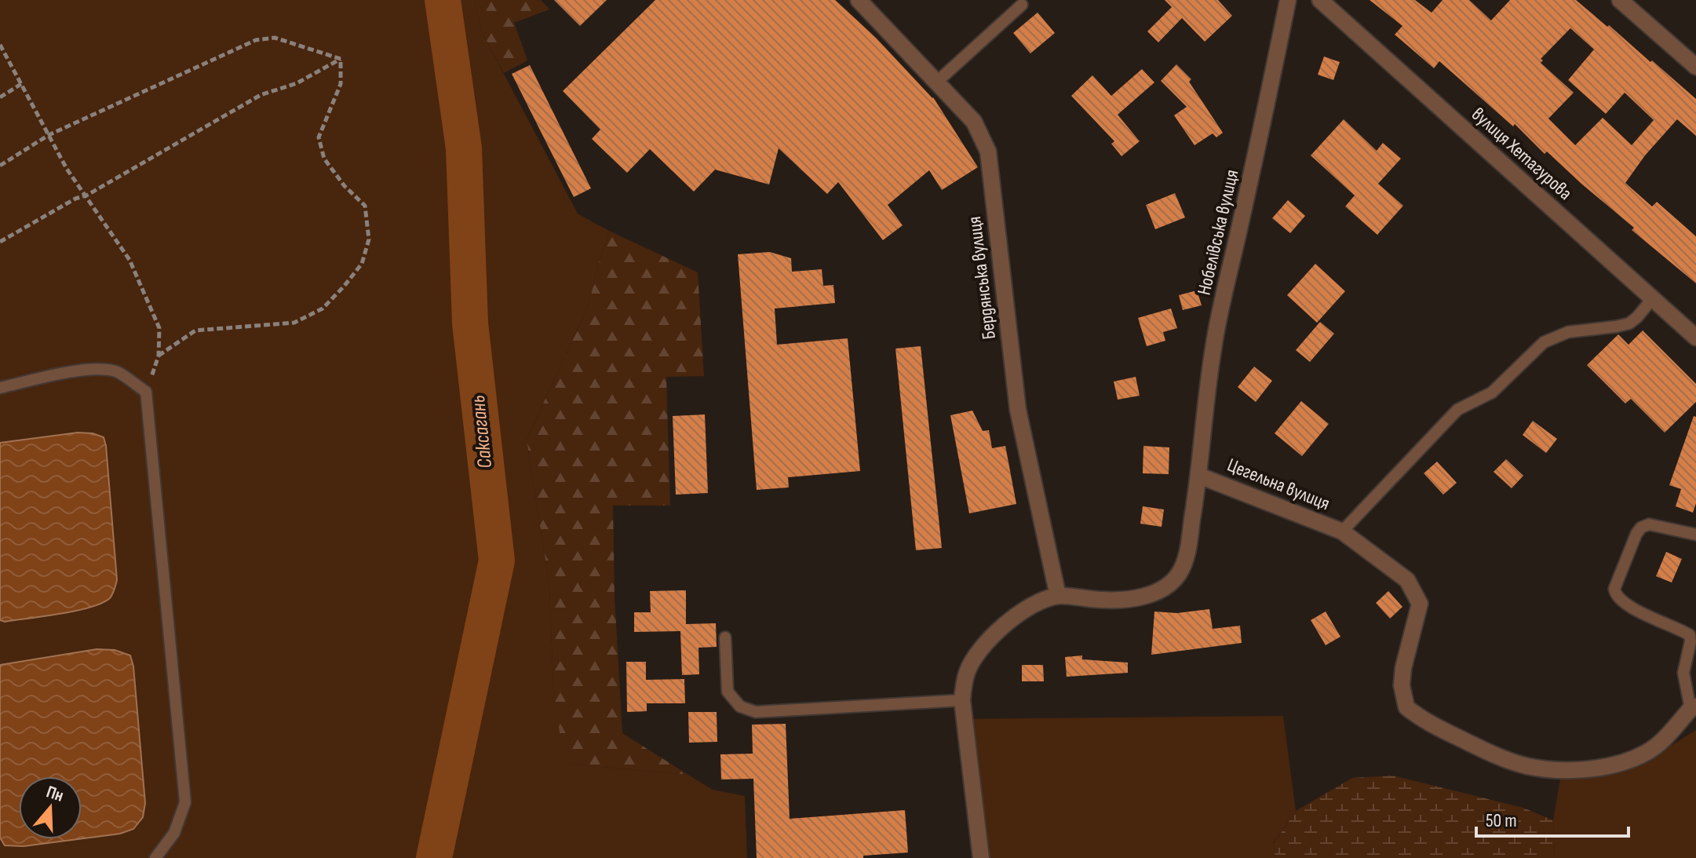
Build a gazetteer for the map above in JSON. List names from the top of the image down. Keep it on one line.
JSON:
{"streets":{"street":["вулиця Хетагурова","Нобелівська вулиця","Бердянська вулиця","Цегельна вулиця"]},"crossings":[["Нобелівська вулиця","Цегельна вулиця"],["Бердянська вулиця","Цегельна вулиця"]],"water":["Саксагань"],"scale_bar":"50 m","north":"top"}
